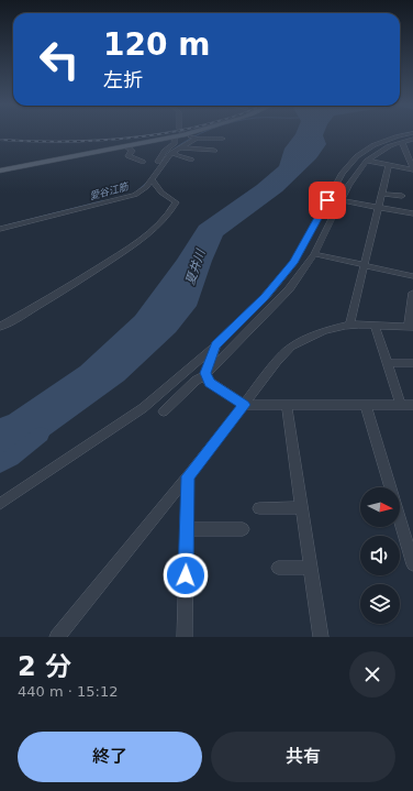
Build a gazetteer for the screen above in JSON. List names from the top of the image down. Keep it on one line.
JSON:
{"water":["愛谷江筋","夏井川"],"north":"right","page":{"turn":["120 m","左折"],"heading":["2 分","440 m · 15:12"],"buttons":["終了","共有"]}}
